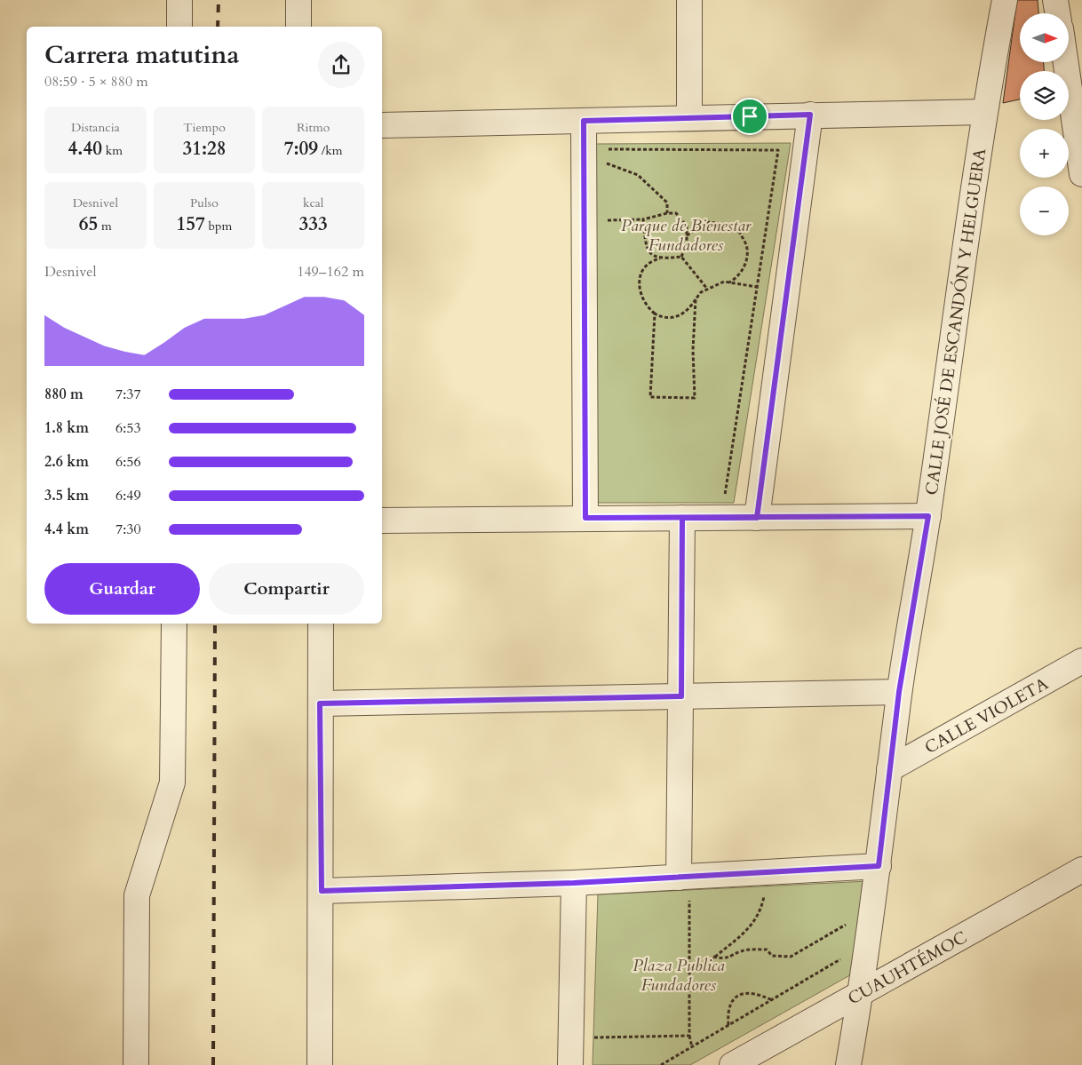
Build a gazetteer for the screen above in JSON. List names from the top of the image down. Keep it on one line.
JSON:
{"streets":{"street":["CALLE JOSÉ DE ESCANDÓN Y HELGUERA","CALLE VIOLETA","CUAUHTÉMOC"]},"crossings":[["CALLE JOSÉ DE ESCANDÓN Y HELGUERA","CALLE VIOLETA"],["CALLE JOSÉ DE ESCANDÓN Y HELGUERA","CUAUHTÉMOC"]],"parks":["Parque de Bienestar Fundadores","Plaza Publica Fundadores"],"north":"right","page":{"map_buttons":["+","−"],"heading":["Carrera matutina","08:59 · 5 × 880 m"],"stats":[["Distancia","4.40 km"],["Tiempo","31:28"],["Ritmo","7:09 /km"],["Desnivel","65 m"],["Pulso","157 bpm"],["kcal","333"]],"chart":["Desnivel","149–162 m"],"list":[{"name":"880 m","note":"7:37"},{"name":"1.8 km","note":"6:53"},{"name":"2.6 km","note":"6:56"},{"name":"3.5 km","note":"6:49"},{"name":"4.4 km","note":"7:30"}],"buttons":["Guardar","Compartir"]}}
